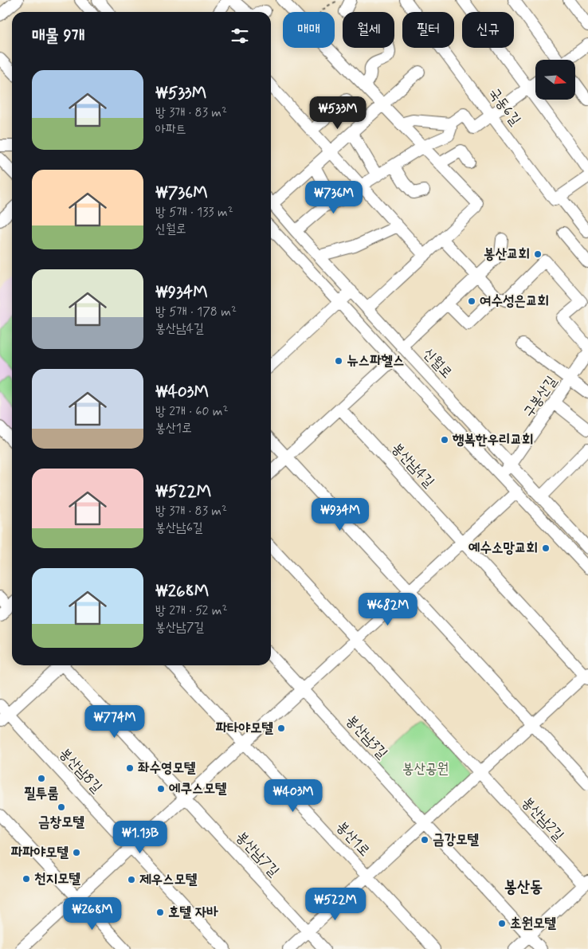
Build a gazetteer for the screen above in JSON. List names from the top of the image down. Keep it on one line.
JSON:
{"streets":{"street":["국동6길","신월로","구봉산길","봉산남4길","봉산남3길","봉산남8길","봉산남2길","봉산1로","봉산남7길"]},"crossings":[["신월로","구봉산길"]],"districts":["봉산동"],"parks":["봉산공원"],"places":["봉산교회","여수성은교회","뉴스파헬스","행복한우리교회","예수소망교회","파타야모텔","좌수영모텔","필투룸","에쿠스모텔","금창모텔","금강모텔","파파야모텔","천지모텔","제우스모텔","호텔 자바","초원모텔"],"north":"right","page":{"chip":["매매","월세","필터","신규"],"heading":"매물 9개","list":[{"name":"₩533M","note":"방 3개 · 83 m² · 아파트"},{"name":"₩736M","note":"방 5개 · 133 m² · 신월로"},{"name":"₩934M","note":"방 5개 · 178 m² · 봉산남4길"},{"name":"₩403M","note":"방 2개 · 60 m² · 봉산1로"},{"name":"₩522M","note":"방 3개 · 83 m² · 봉산남6길"},{"name":"₩268M","note":"방 2개 · 52 m² · 봉산남7길"}],"price":["₩533M","₩736M","₩934M","₩682M","₩774M","₩403M","₩1.13B","₩522M","₩268M"]}}
